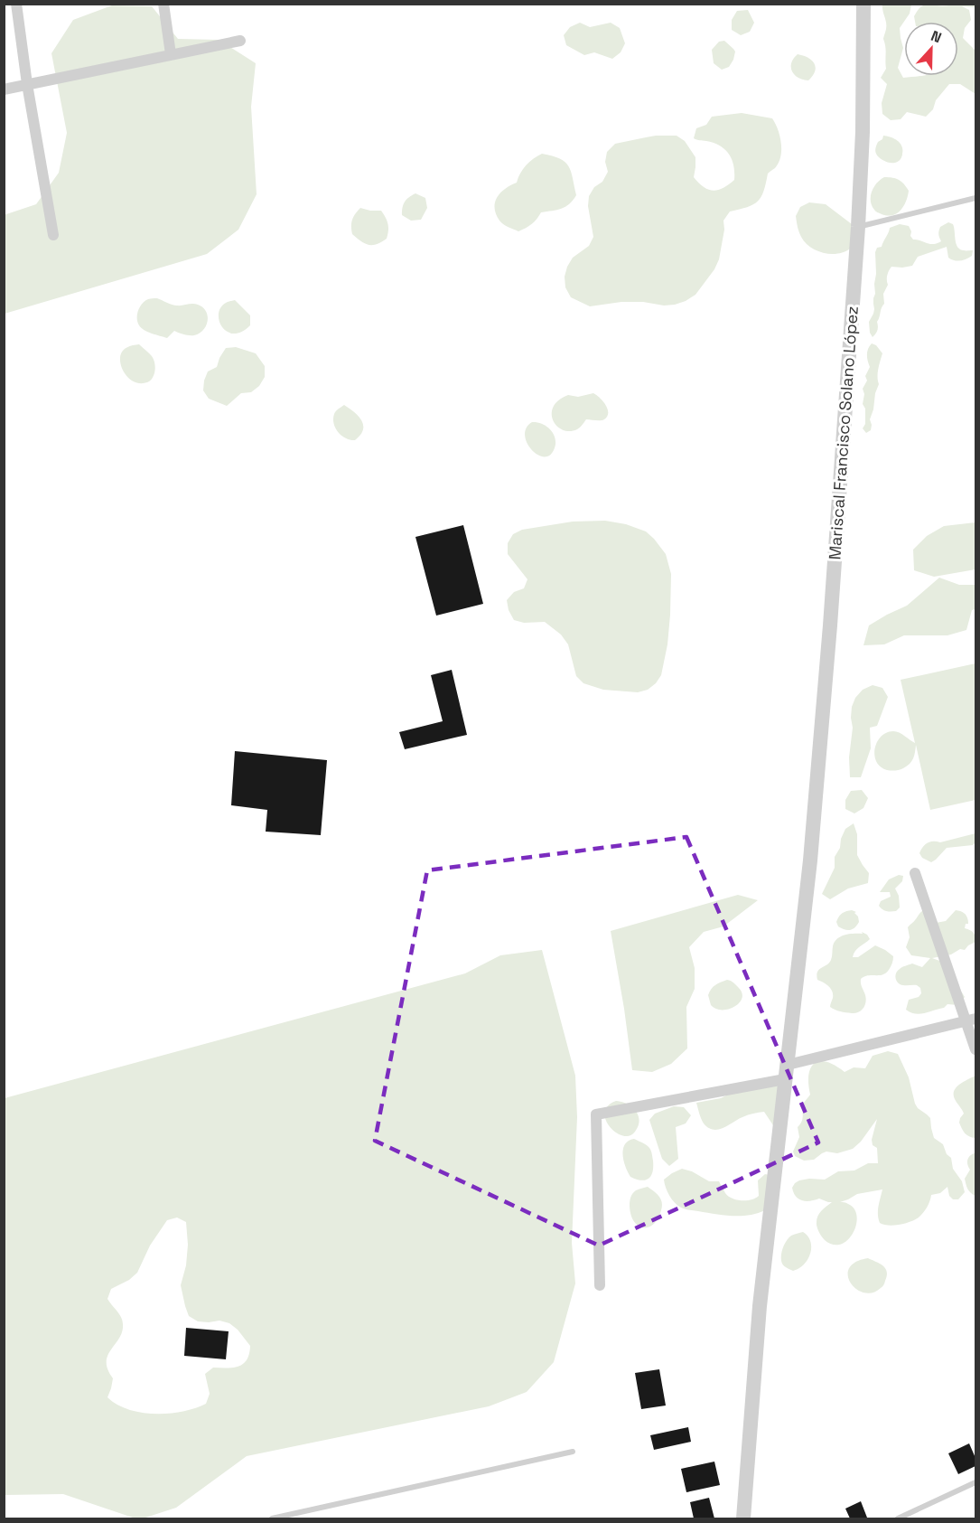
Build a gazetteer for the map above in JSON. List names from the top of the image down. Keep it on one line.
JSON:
{"streets":{"street":["Mariscal Francisco Solano López"]},"north":"top"}
